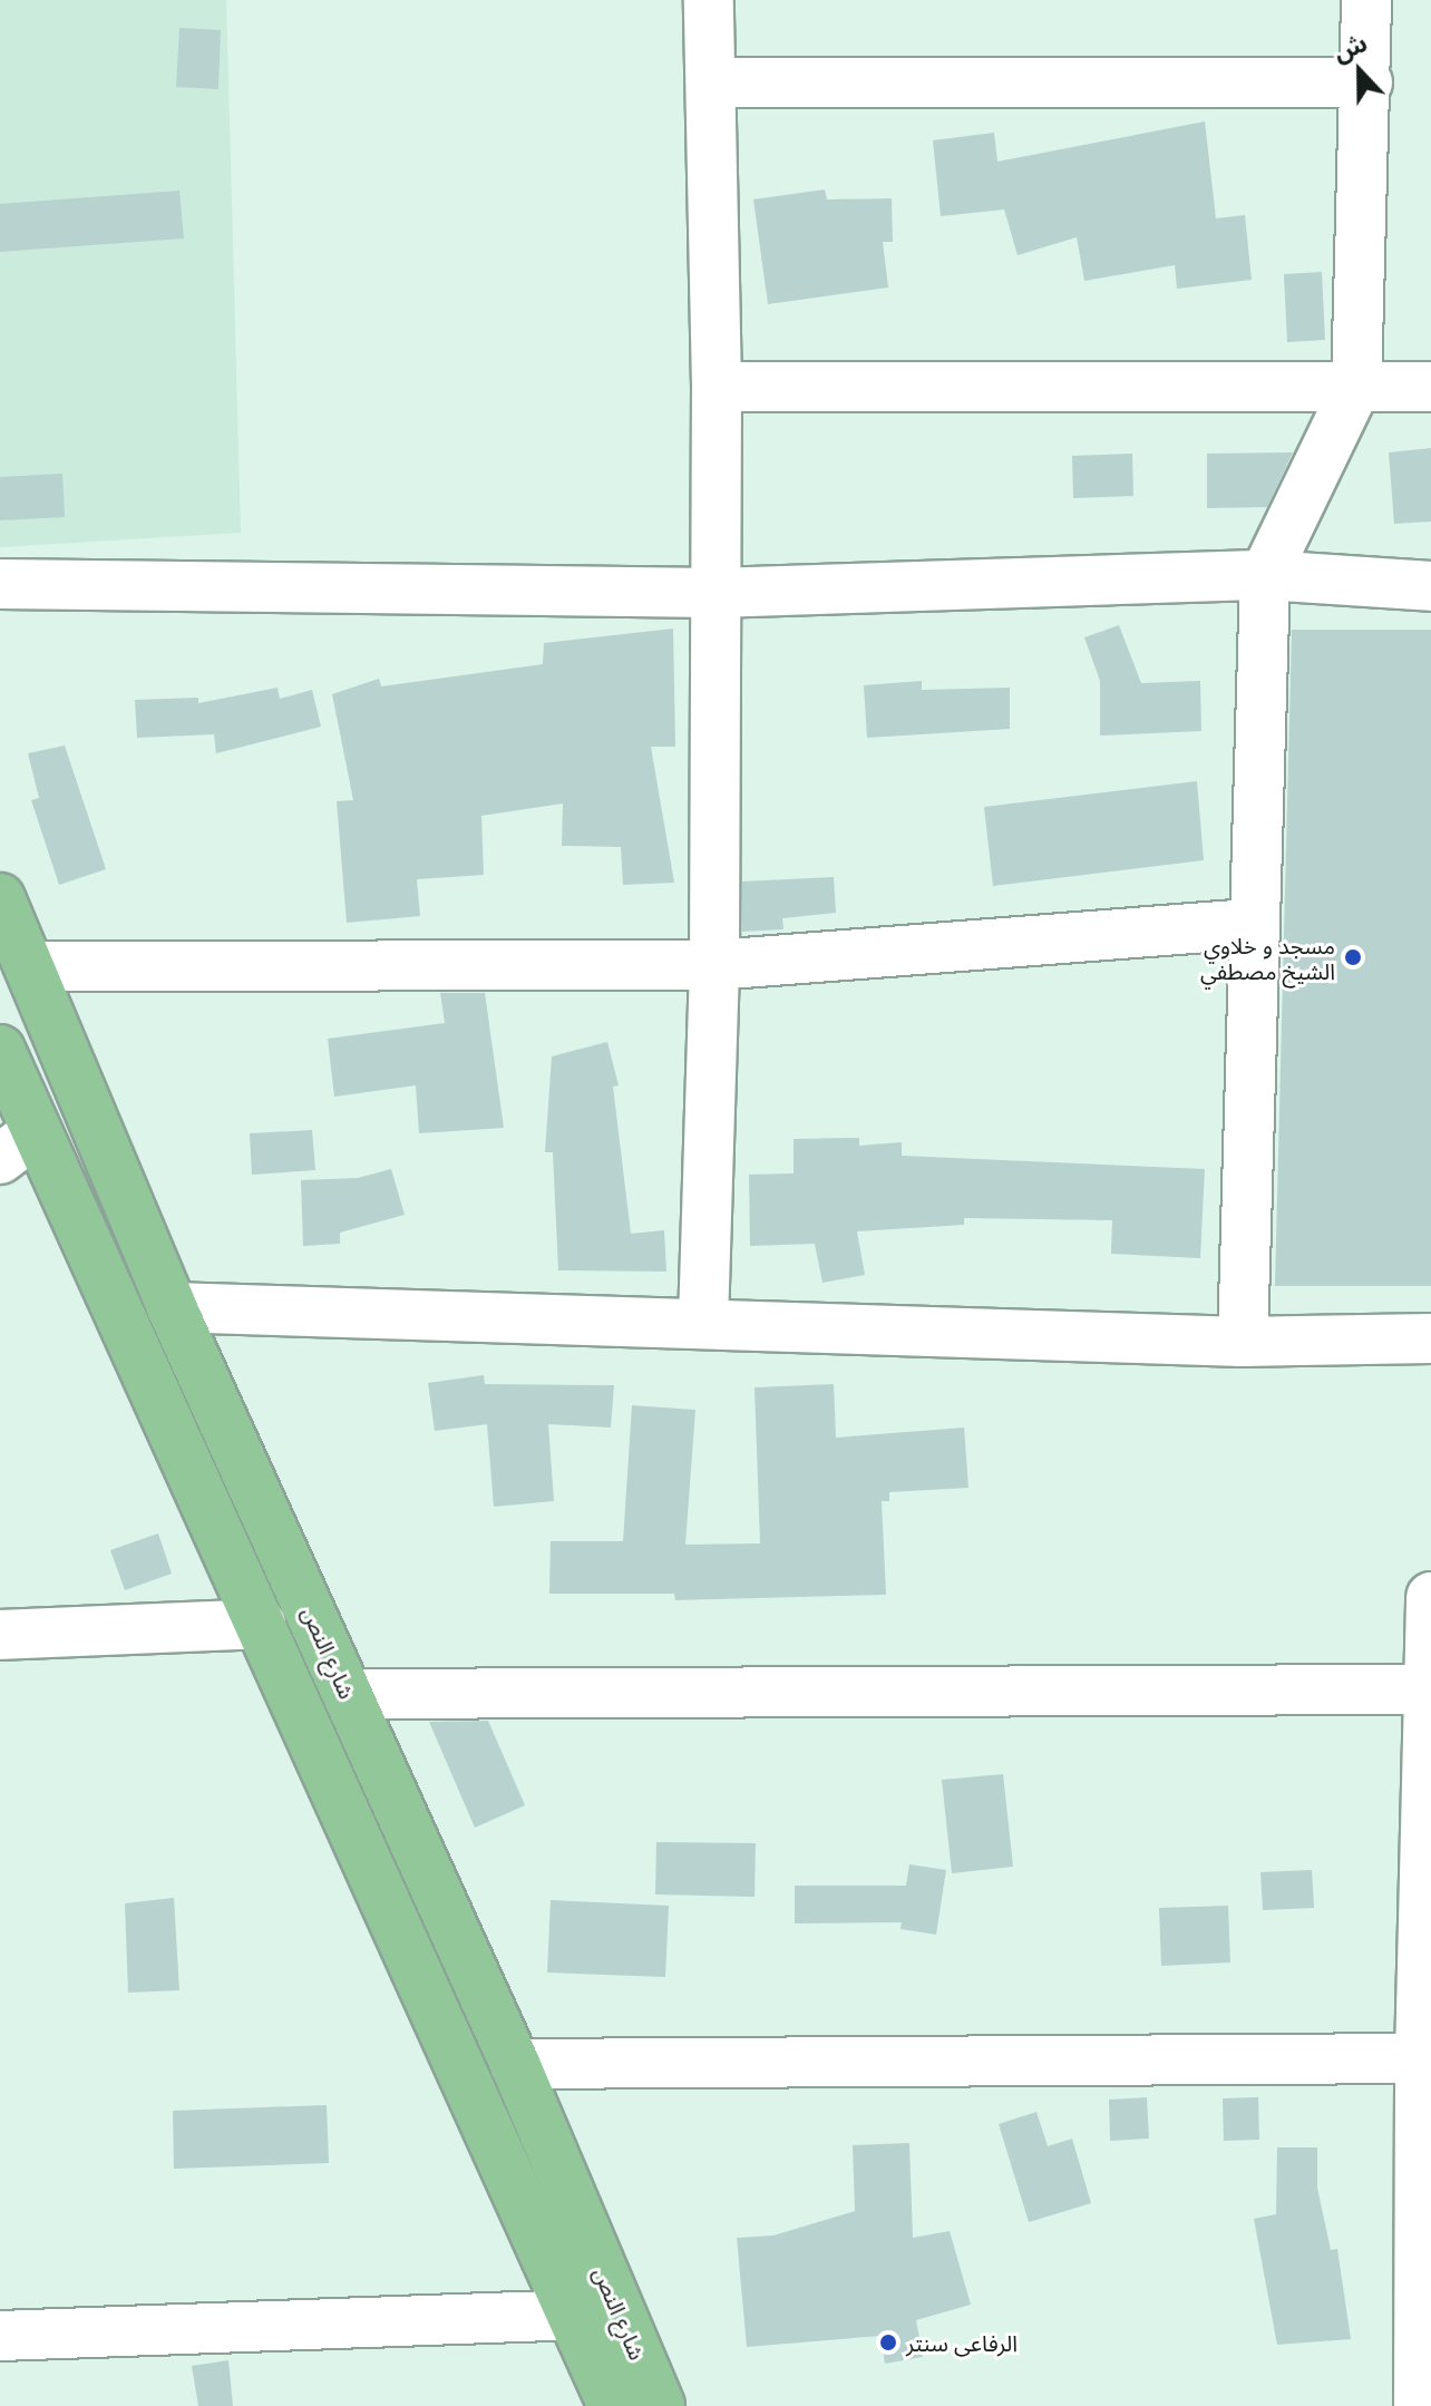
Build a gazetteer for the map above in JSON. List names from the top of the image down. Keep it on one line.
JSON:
{"streets":{"main road":["شارع النص"]},"places":["مسجد و خلاوي الشيخ مصطفي","الرفاعى سنتر"],"north":"top"}
